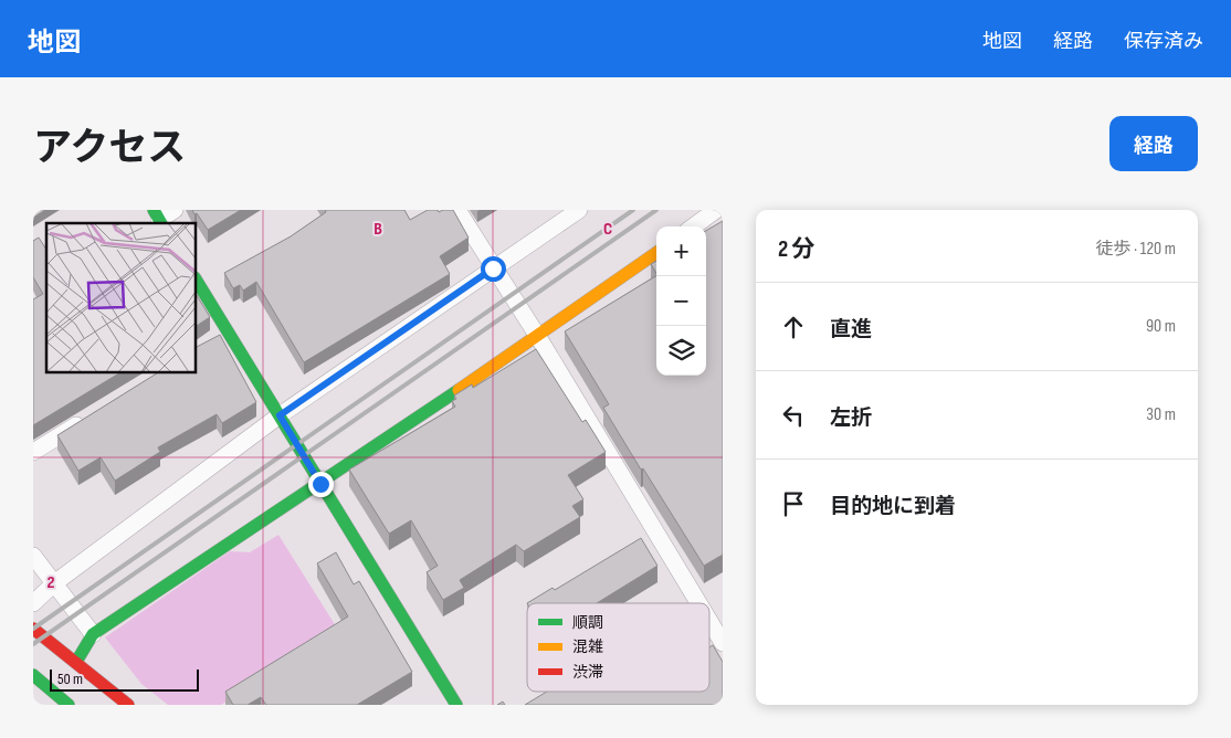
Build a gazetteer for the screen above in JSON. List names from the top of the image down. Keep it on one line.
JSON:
{"legend":["順調","混雑","渋滞"],"scale_bar":"50 m","page":{"header":"地図","nav":["地図","経路","保存済み"],"title":"アクセス","buttons":"経路","heading":["2 分","徒歩 · 120 m"],"map_buttons":["+","−"],"list":[["直進","90 m"],["左折","30 m"],"目的地に到着"],"scale":"50 m"},"grid":{"columns":["B","C"],"rows":["2"]}}
